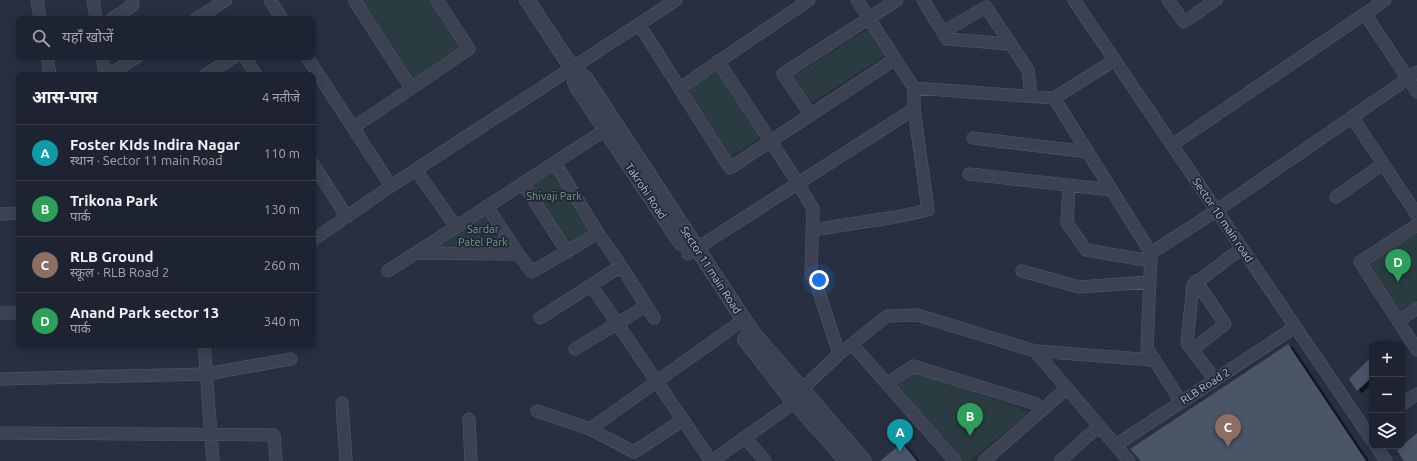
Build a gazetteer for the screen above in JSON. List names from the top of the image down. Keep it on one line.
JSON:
{"streets":{"street":["Takrohi Road","Sector 10 main road","Sector 11 main Road","RLB Road 2"]},"crossings":[["Takrohi Road","Sector 11 main Road"],["Sector 10 main road","RLB Road 2"]],"parks":["Shivaji Park","Sardar Patel Park"],"page":{"search":"यहाँ खोजें","heading":["आस-पास","4 नतीजे"],"list":[{"mark":"A","name":"Foster KIds Indira Nagar","note":"स्थान · Sector 11 main Road","value":"110 m"},{"mark":"B","name":"Trikona Park","note":"पार्क","value":"130 m"},{"mark":"C","name":"RLB Ground","note":"स्कूल · RLB Road 2","value":"260 m"},{"mark":"D","name":"Anand Park sector 13","note":"पार्क","value":"340 m"}],"pins":["D","B","C","A"],"map_buttons":["+","−"]}}
